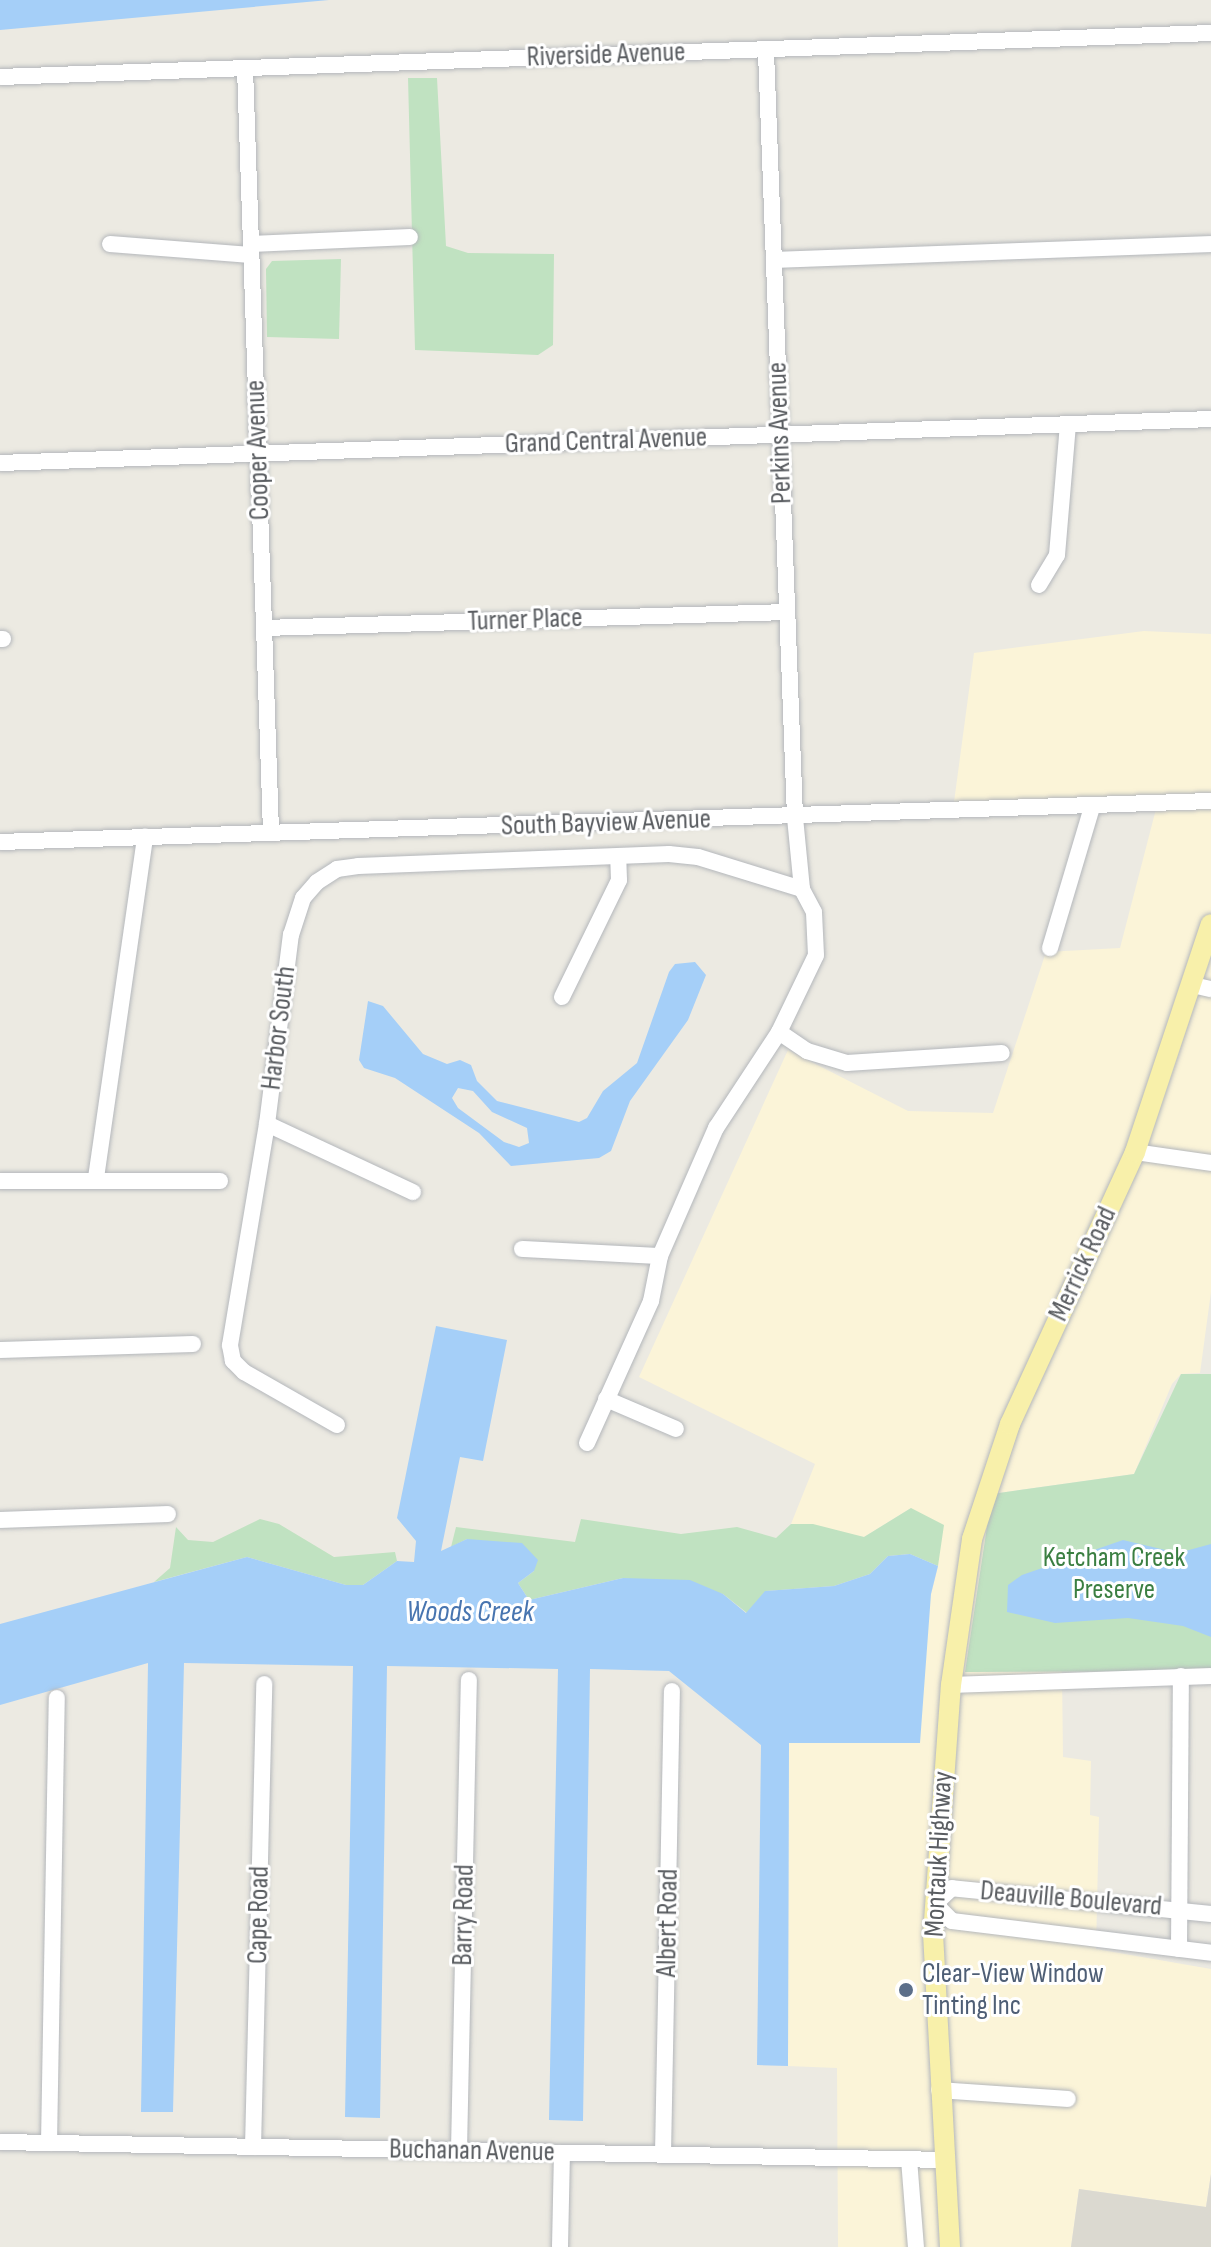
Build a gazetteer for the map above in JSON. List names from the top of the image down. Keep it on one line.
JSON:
{"streets":{"main road":["Merrick Road","Montauk Highway"],"street":["Riverside Avenue","Perkins Avenue","Grand Central Avenue","Cooper Avenue","Turner Place","South Bayview Avenue","Harbor South","Deauville Boulevard","Cape Road","Barry Road","Albert Road","Buchanan Avenue"]},"crossings":[["Riverside Avenue","Perkins Avenue"],["Riverside Avenue","Cooper Avenue"],["Perkins Avenue","Grand Central Avenue"],["Perkins Avenue","Turner Place"],["Perkins Avenue","South Bayview Avenue"],["Perkins Avenue","Harbor South"],["Grand Central Avenue","Cooper Avenue"],["Cooper Avenue","Turner Place"],["Cooper Avenue","South Bayview Avenue"],["Merrick Road","Montauk Highway"],["Montauk Highway","Deauville Boulevard"],["Montauk Highway","Buchanan Avenue"],["Cape Road","Buchanan Avenue"],["Barry Road","Buchanan Avenue"],["Albert Road","Buchanan Avenue"]],"water":["Woods Creek"],"parks":["Ketcham Creek Preserve"],"places":["Clear-View Window Tinting Inc"]}
